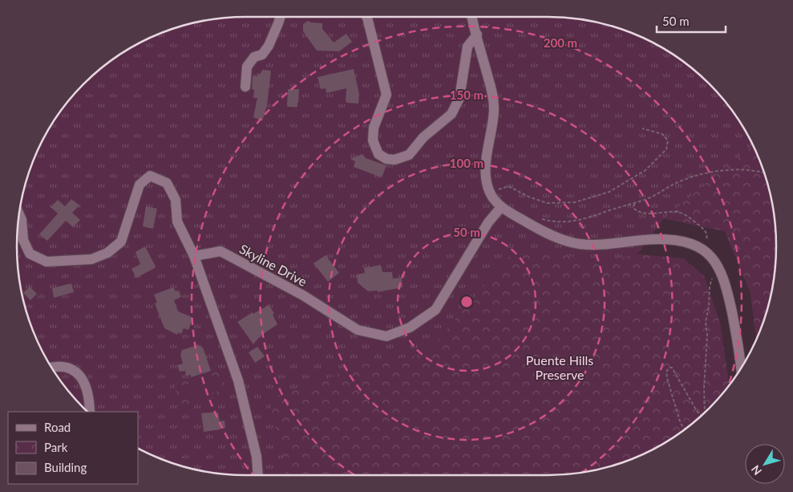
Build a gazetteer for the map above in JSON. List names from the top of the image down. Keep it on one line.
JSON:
{"streets":{"street":["Skyline Drive"]},"parks":["Puente Hills Preserve"],"legend":["Road","Park","Building"],"scale_bar":"50 m","north":"bottom left","rings":["200 m","150 m","100 m","50 m"]}
